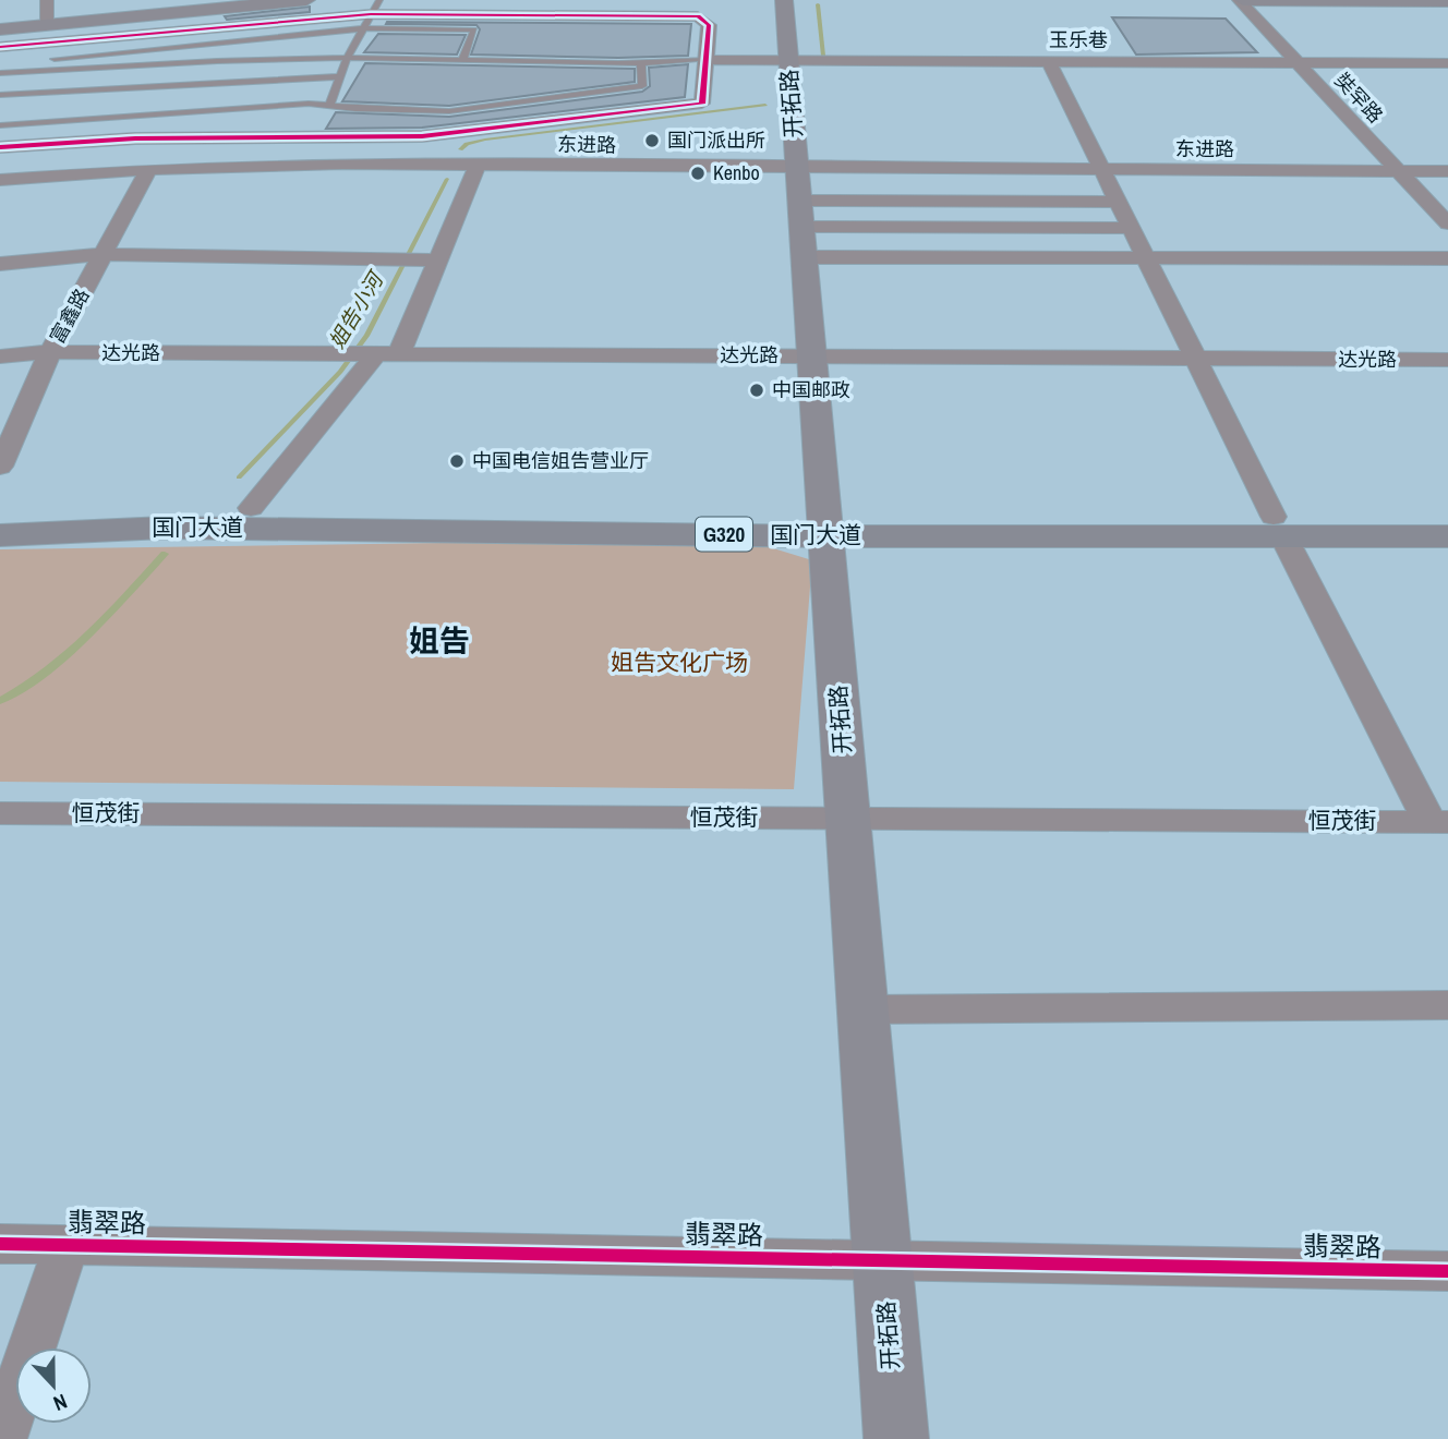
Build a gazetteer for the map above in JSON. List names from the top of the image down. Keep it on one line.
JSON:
{"streets":{"highway":["国门大道","G320"],"street":["玉乐巷","奘罕路","开拓路","东进路","富鑫路","达光路","恒茂街","翡翠路"]},"crossings":[["玉乐巷","奘罕路"],["玉乐巷","开拓路"],["奘罕路","东进路"],["开拓路","东进路"],["开拓路","达光路"],["开拓路","国门大道"],["开拓路","恒茂街"],["开拓路","翡翠路"],["东进路","富鑫路"],["富鑫路","达光路"]],"districts":["姐告"],"water":["姐告小河"],"parks":["姐告文化广场"],"places":["国门派出所","Kenbo","中国邮政","中国电信姐告营业厅"],"north":"bottom"}
